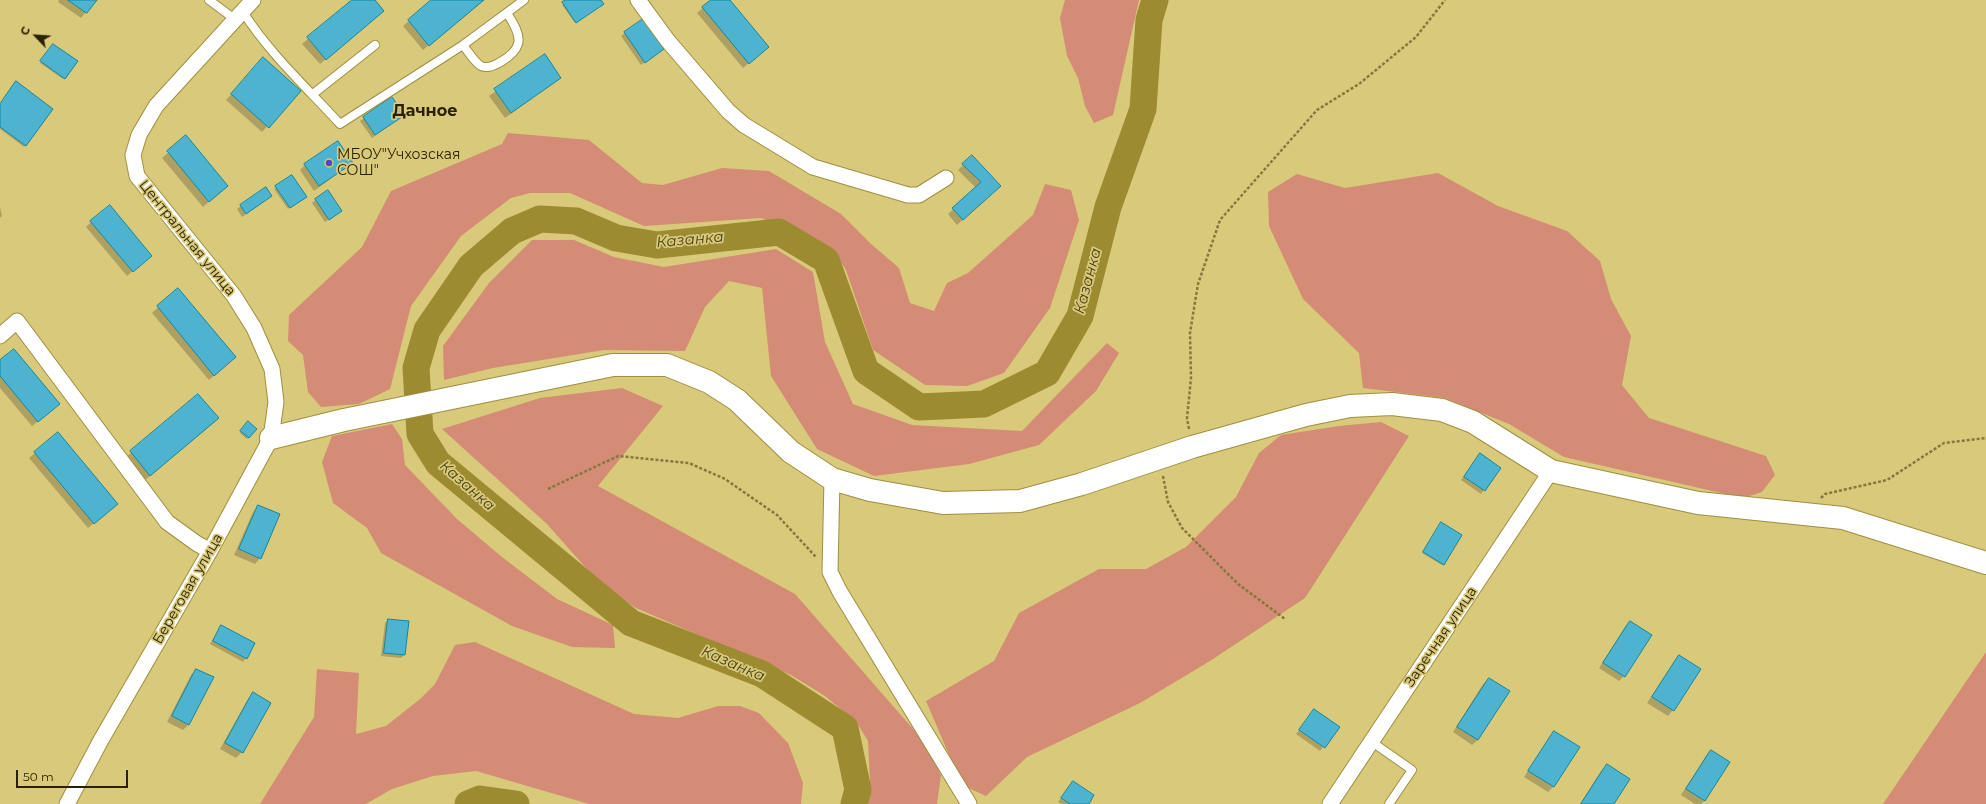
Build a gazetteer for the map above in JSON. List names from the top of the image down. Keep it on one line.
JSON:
{"streets":{"street":["Центральная улица","Береговая улица","Заречная улица"]},"crossings":[["Центральная улица","Береговая улица"]],"districts":["Дачное"],"water":["Казанка"],"places":["МБОУ\"Учхозская СОШ\""],"scale_bar":"50 m","north":"top left"}
